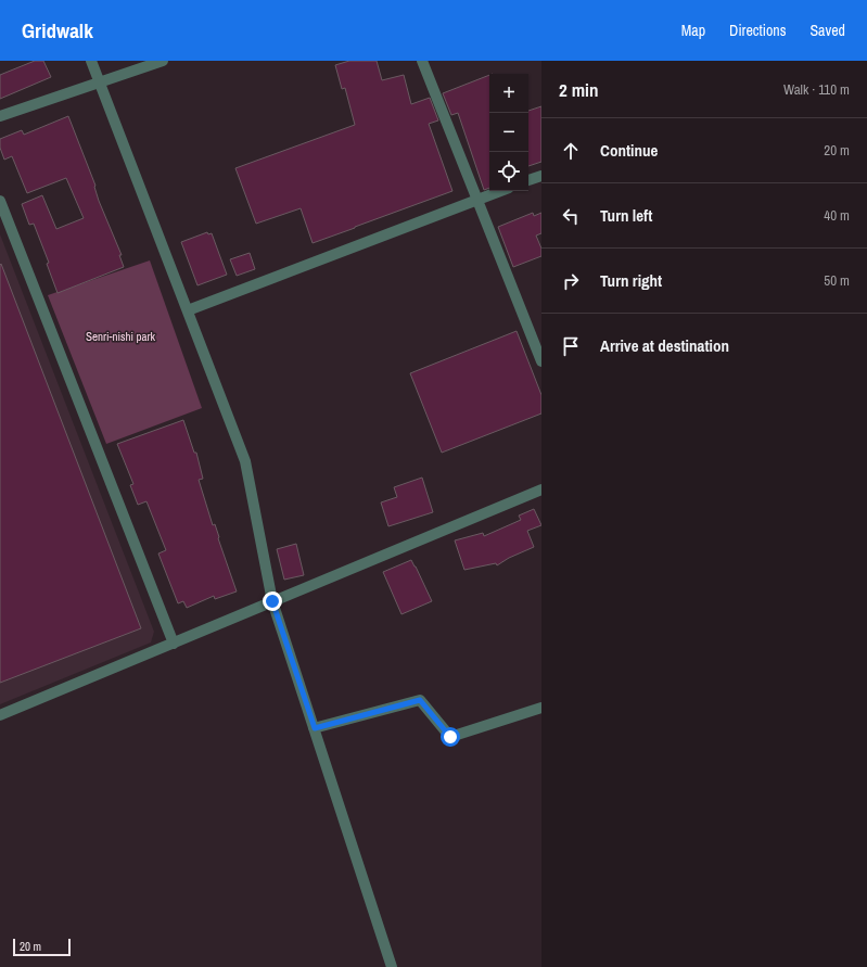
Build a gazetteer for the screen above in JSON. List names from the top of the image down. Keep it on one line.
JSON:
{"parks":["Senri-nishi park"],"scale_bar":"20 m","page":{"header":"Gridwalk","nav":["Map","Directions","Saved"],"heading":["2 min","Walk · 110 m"],"map_buttons":["+","−"],"list":[["Continue","20 m"],["Turn left","40 m"],["Turn right","50 m"],"Arrive at destination"],"scale":"20 m"}}
